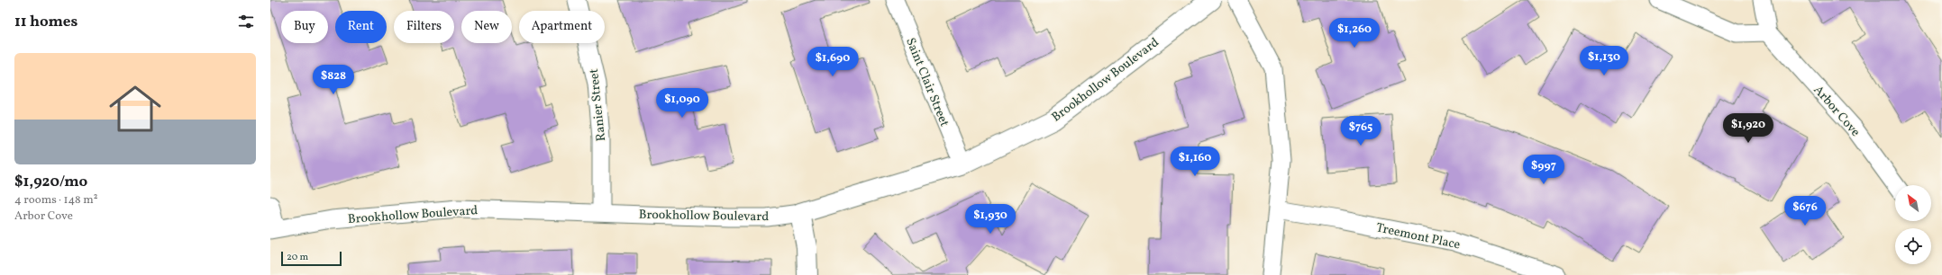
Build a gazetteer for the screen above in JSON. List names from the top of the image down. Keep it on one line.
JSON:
{"streets":{"street":["Brookhollow Boulevard","Saint Clair Street","Ranier Street","Arbor Cove","Treemont Place"]},"crossings":[["Brookhollow Boulevard","Saint Clair Street"],["Brookhollow Boulevard","Ranier Street"]],"scale_bar":"20 m","north":"top left","page":{"heading":"11 homes","chip":["Buy","Rent","Filters","New","Apartment"],"price":["$1,260","$1,130","$1,690","$828","$1,090","$1,920","$765","$1,160","$997","$676","$1,930"],"list":[{"name":"$1,920/mo","note":"4 rooms · 148 m² · Arbor Cove"}],"scale":"20 m"}}
